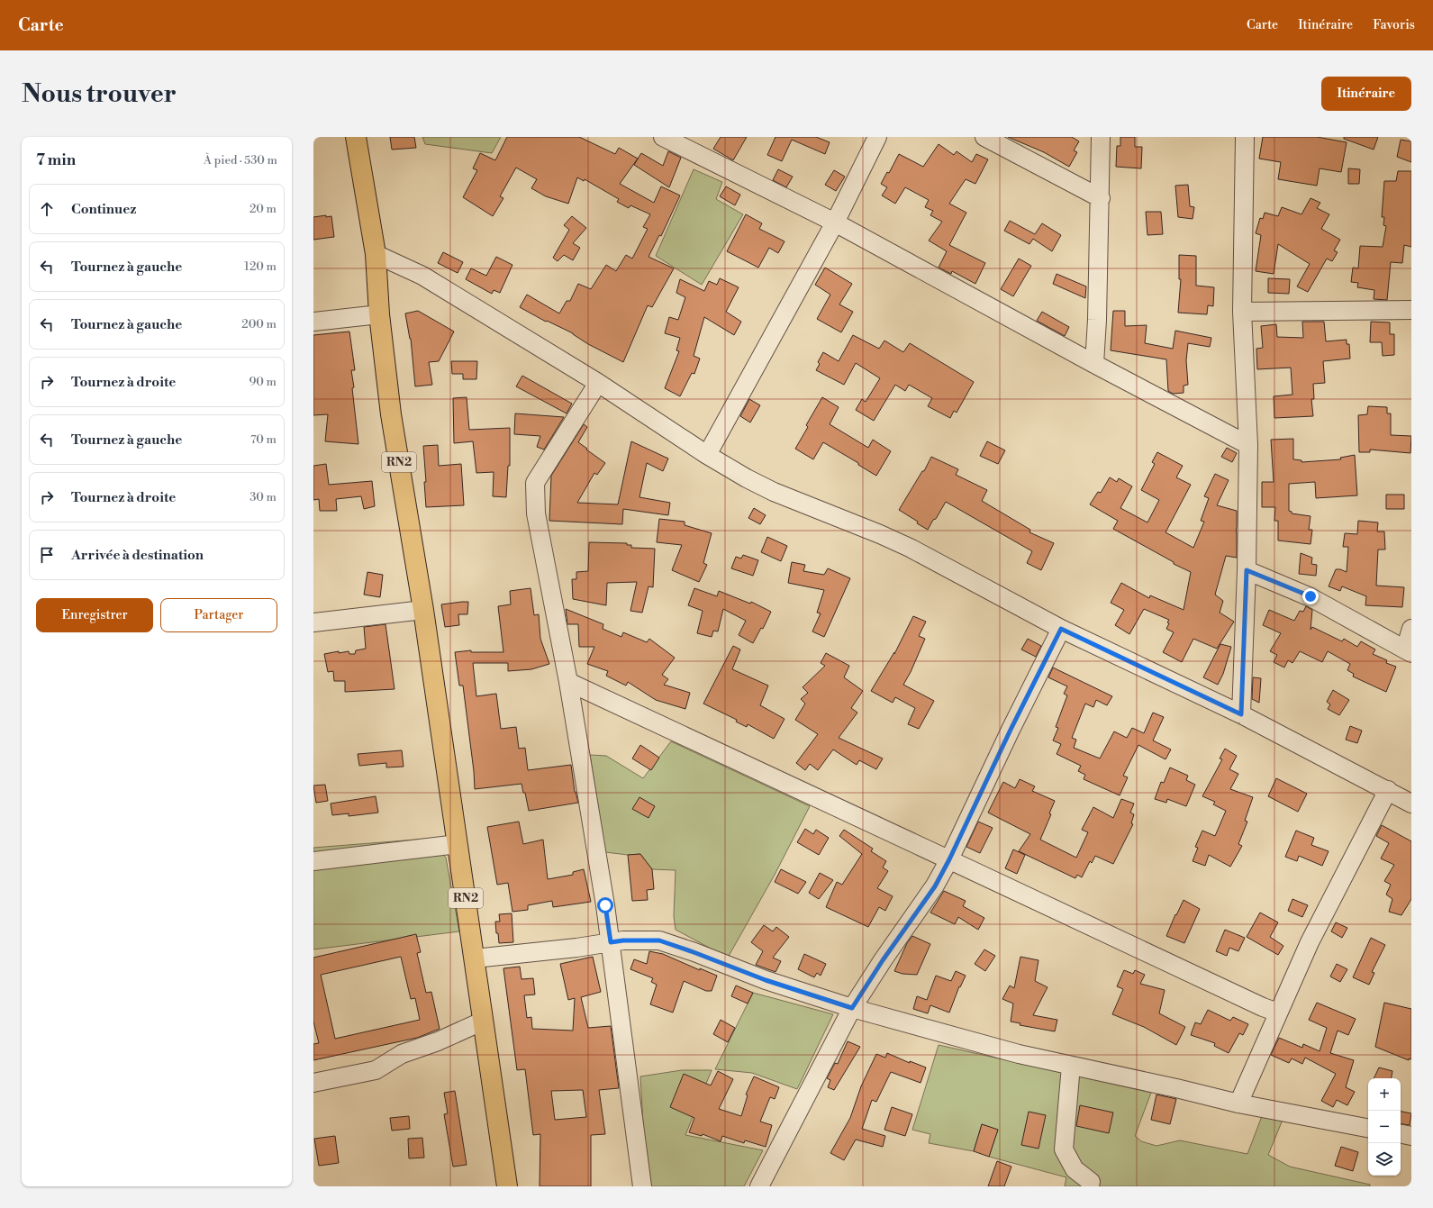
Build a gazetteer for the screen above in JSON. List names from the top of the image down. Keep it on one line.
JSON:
{"streets":{"highway":["RN2"]},"page":{"header":"Carte","nav":["Carte","Itinéraire","Favoris"],"buttons":["Itinéraire",["Enregistrer","Partager"]],"title":"Nous trouver","heading":["7 min","À pied · 530 m"],"list":[["Continuez","20 m"],["Tournez à gauche","120 m"],["Tournez à gauche","200 m"],["Tournez à droite","90 m"],["Tournez à gauche","70 m"],["Tournez à droite","30 m"],"Arrivée à destination"],"map_buttons":["+","−"]}}
